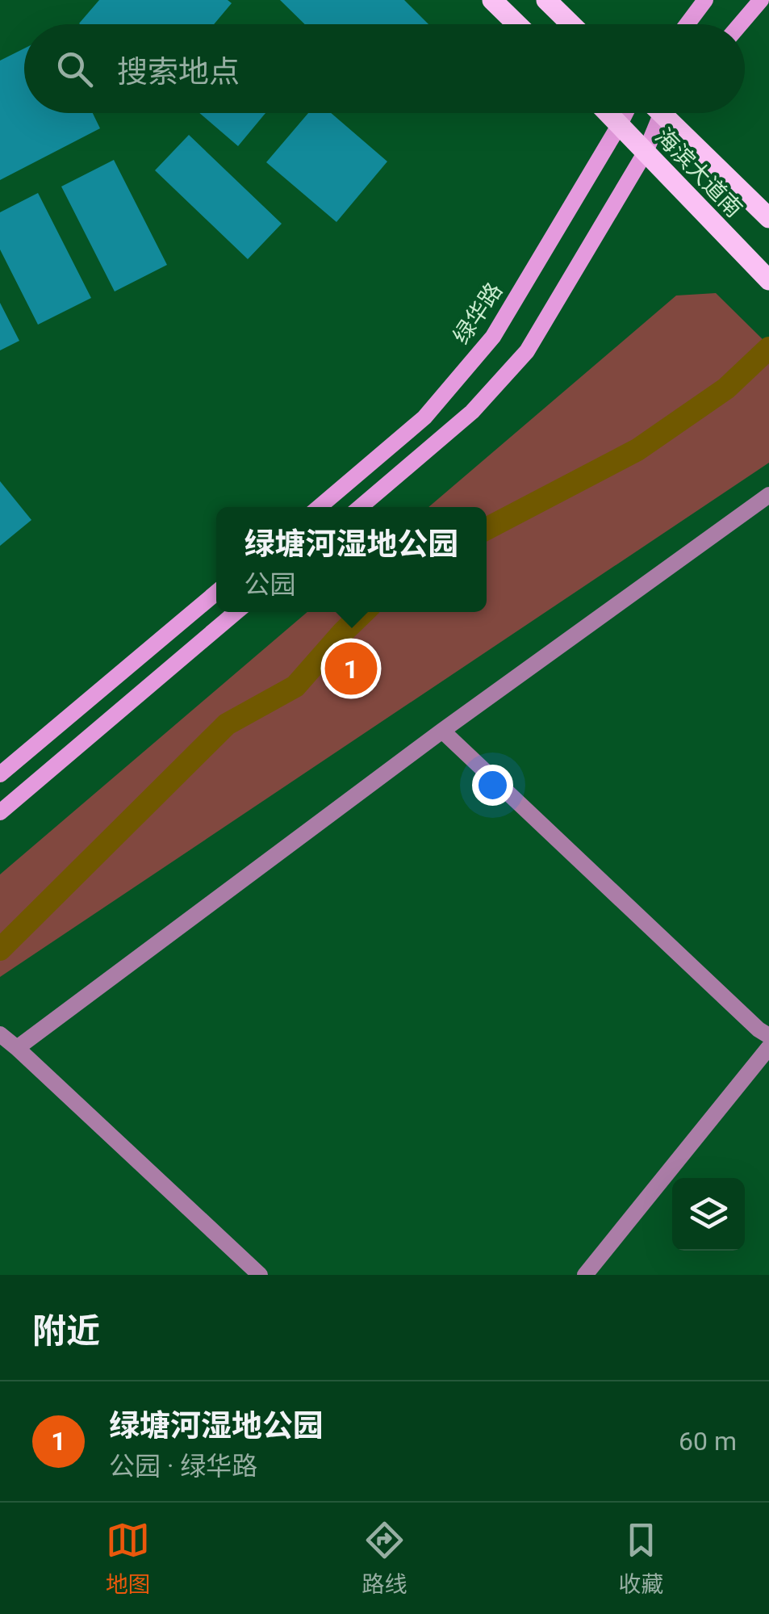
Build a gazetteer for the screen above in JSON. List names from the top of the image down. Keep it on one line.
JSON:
{"streets":{"main road":["海滨大道南","绿华路"]},"crossings":[["海滨大道南","绿华路"]],"page":{"search":"搜索地点","popup":["绿塘河湿地公园","公园"],"pins":"1","heading":"附近","list":[{"mark":"1","name":"绿塘河湿地公园","note":"公园 · 绿华路","value":"60 m"}],"nav":["地图","路线","收藏"]}}
